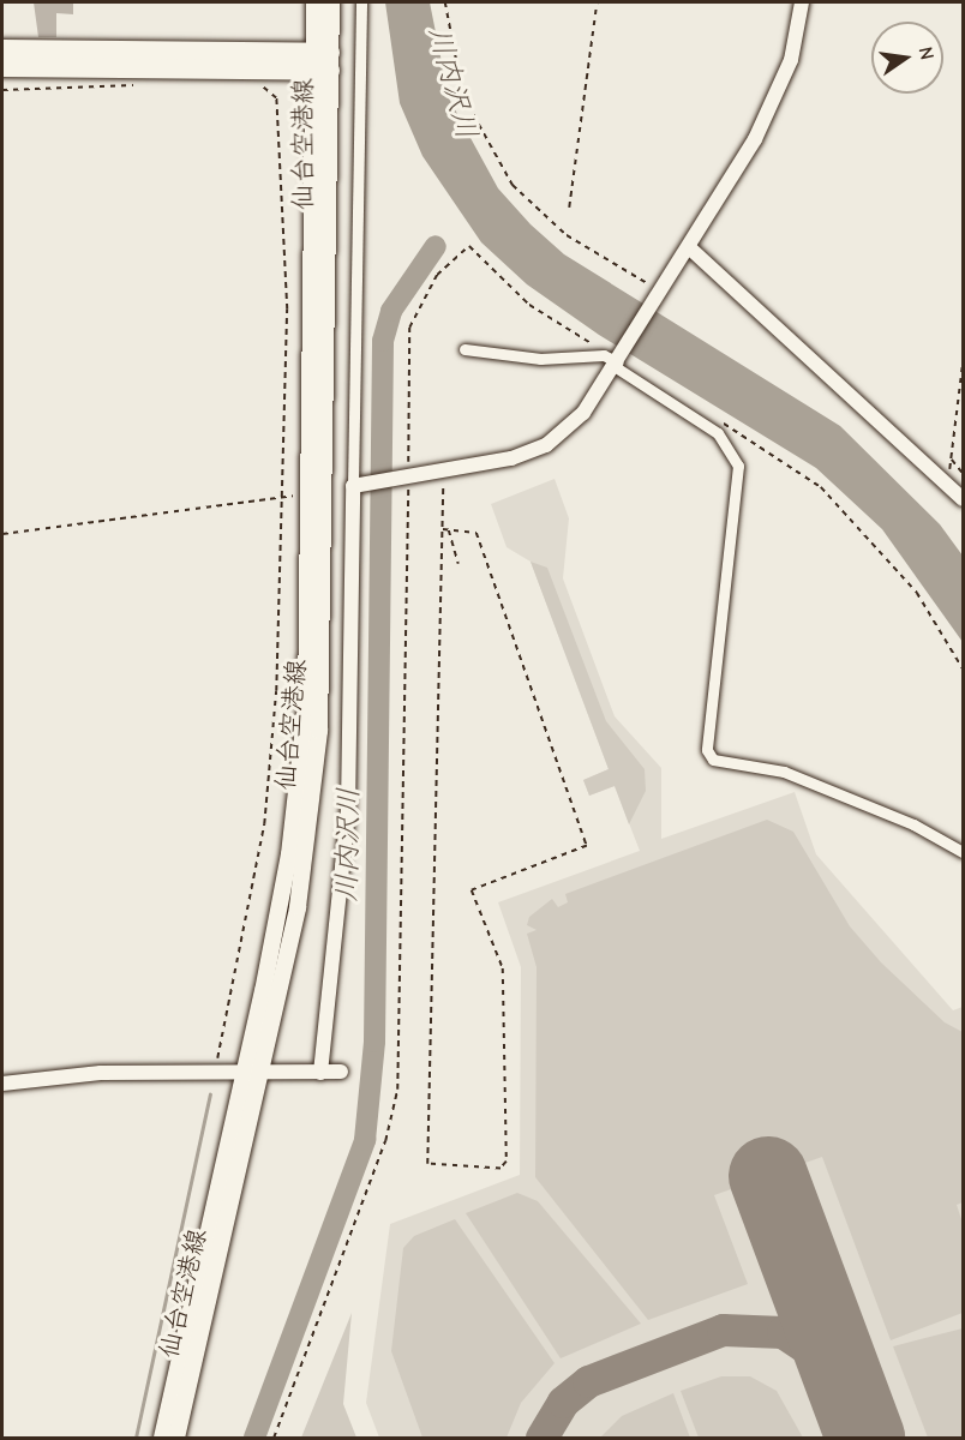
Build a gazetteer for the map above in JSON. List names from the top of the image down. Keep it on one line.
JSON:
{"streets":{"main road":["仙台空港線"]},"water":["川内沢川"],"north":"right"}
